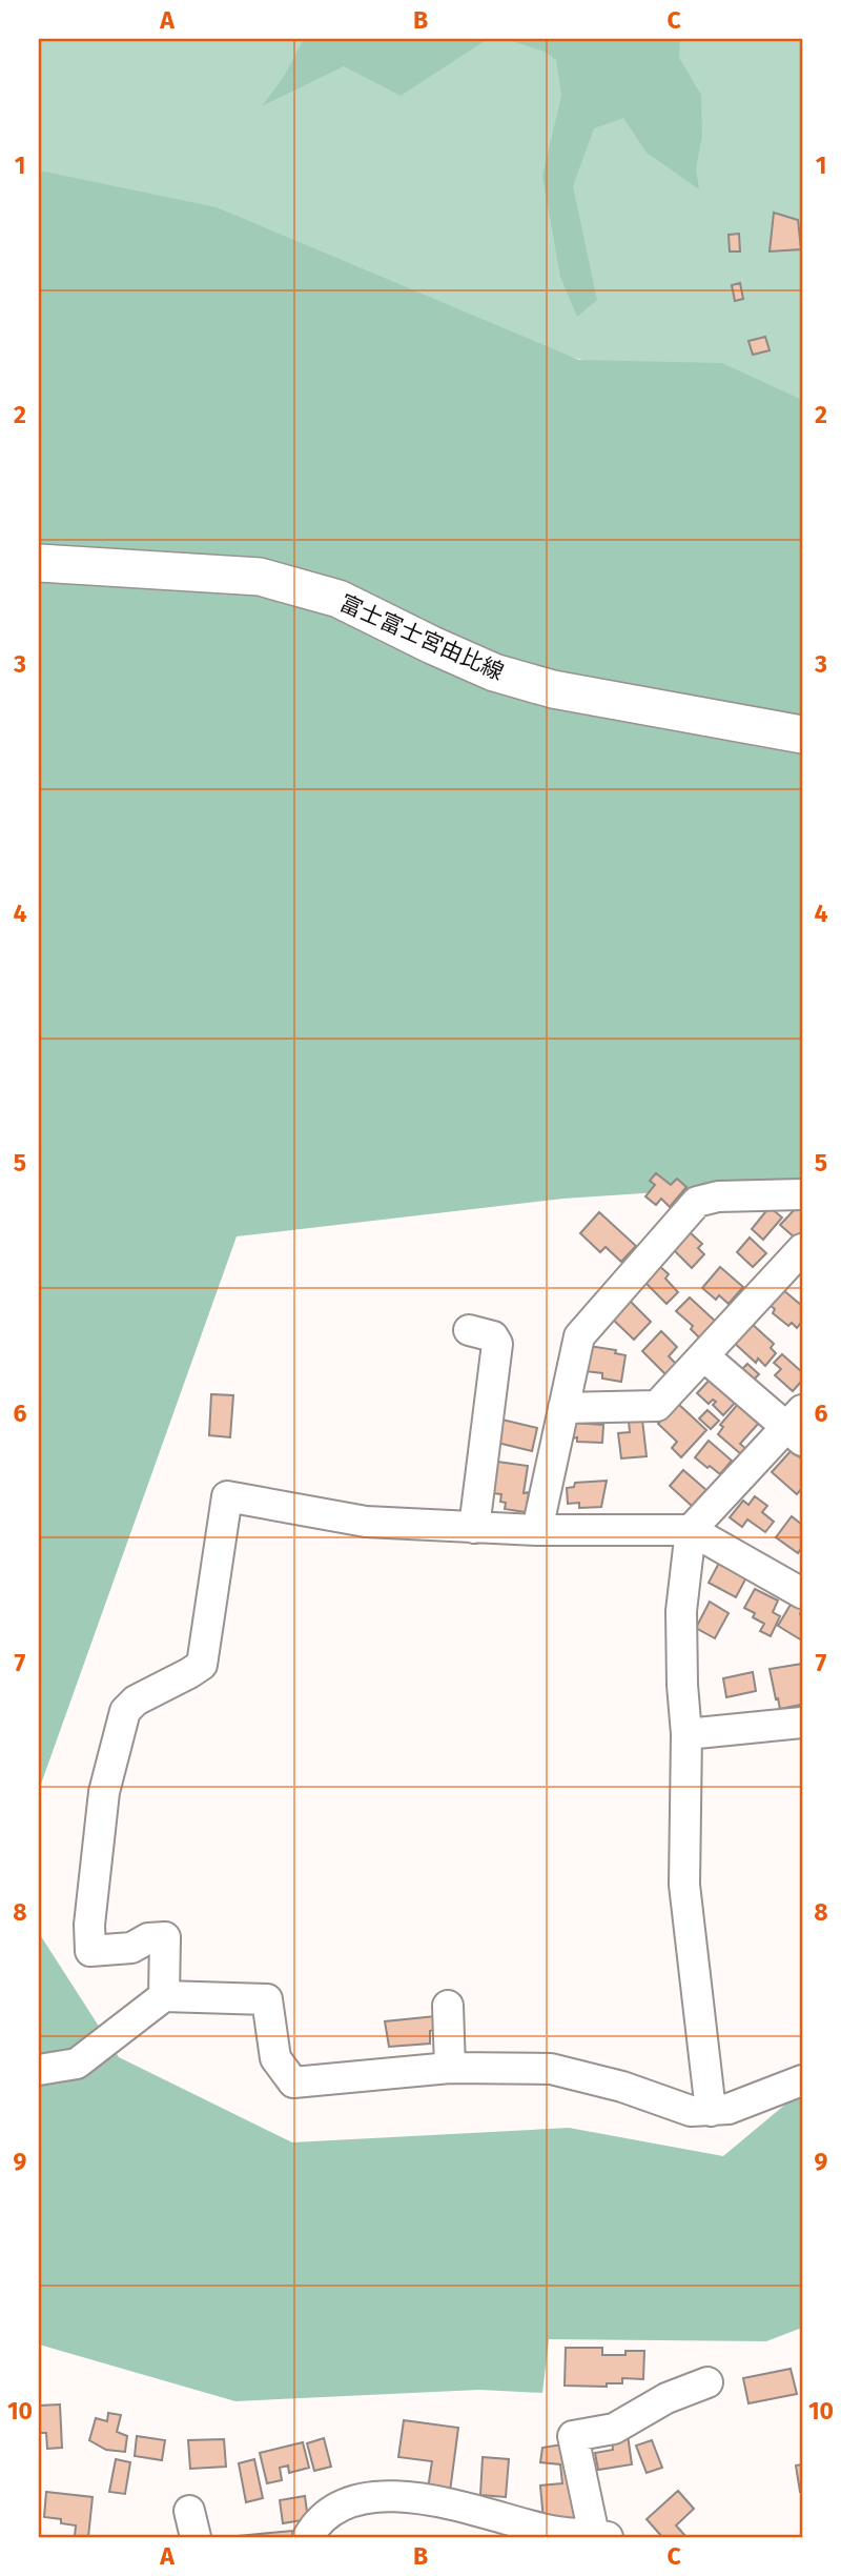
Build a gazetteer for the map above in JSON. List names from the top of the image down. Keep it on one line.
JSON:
{"streets":{"main road":["富士富士宮由比線"]},"grid":{"columns":["A","B","C"],"rows":["1","2","3","4","5","6","7","8","9","10"]}}
